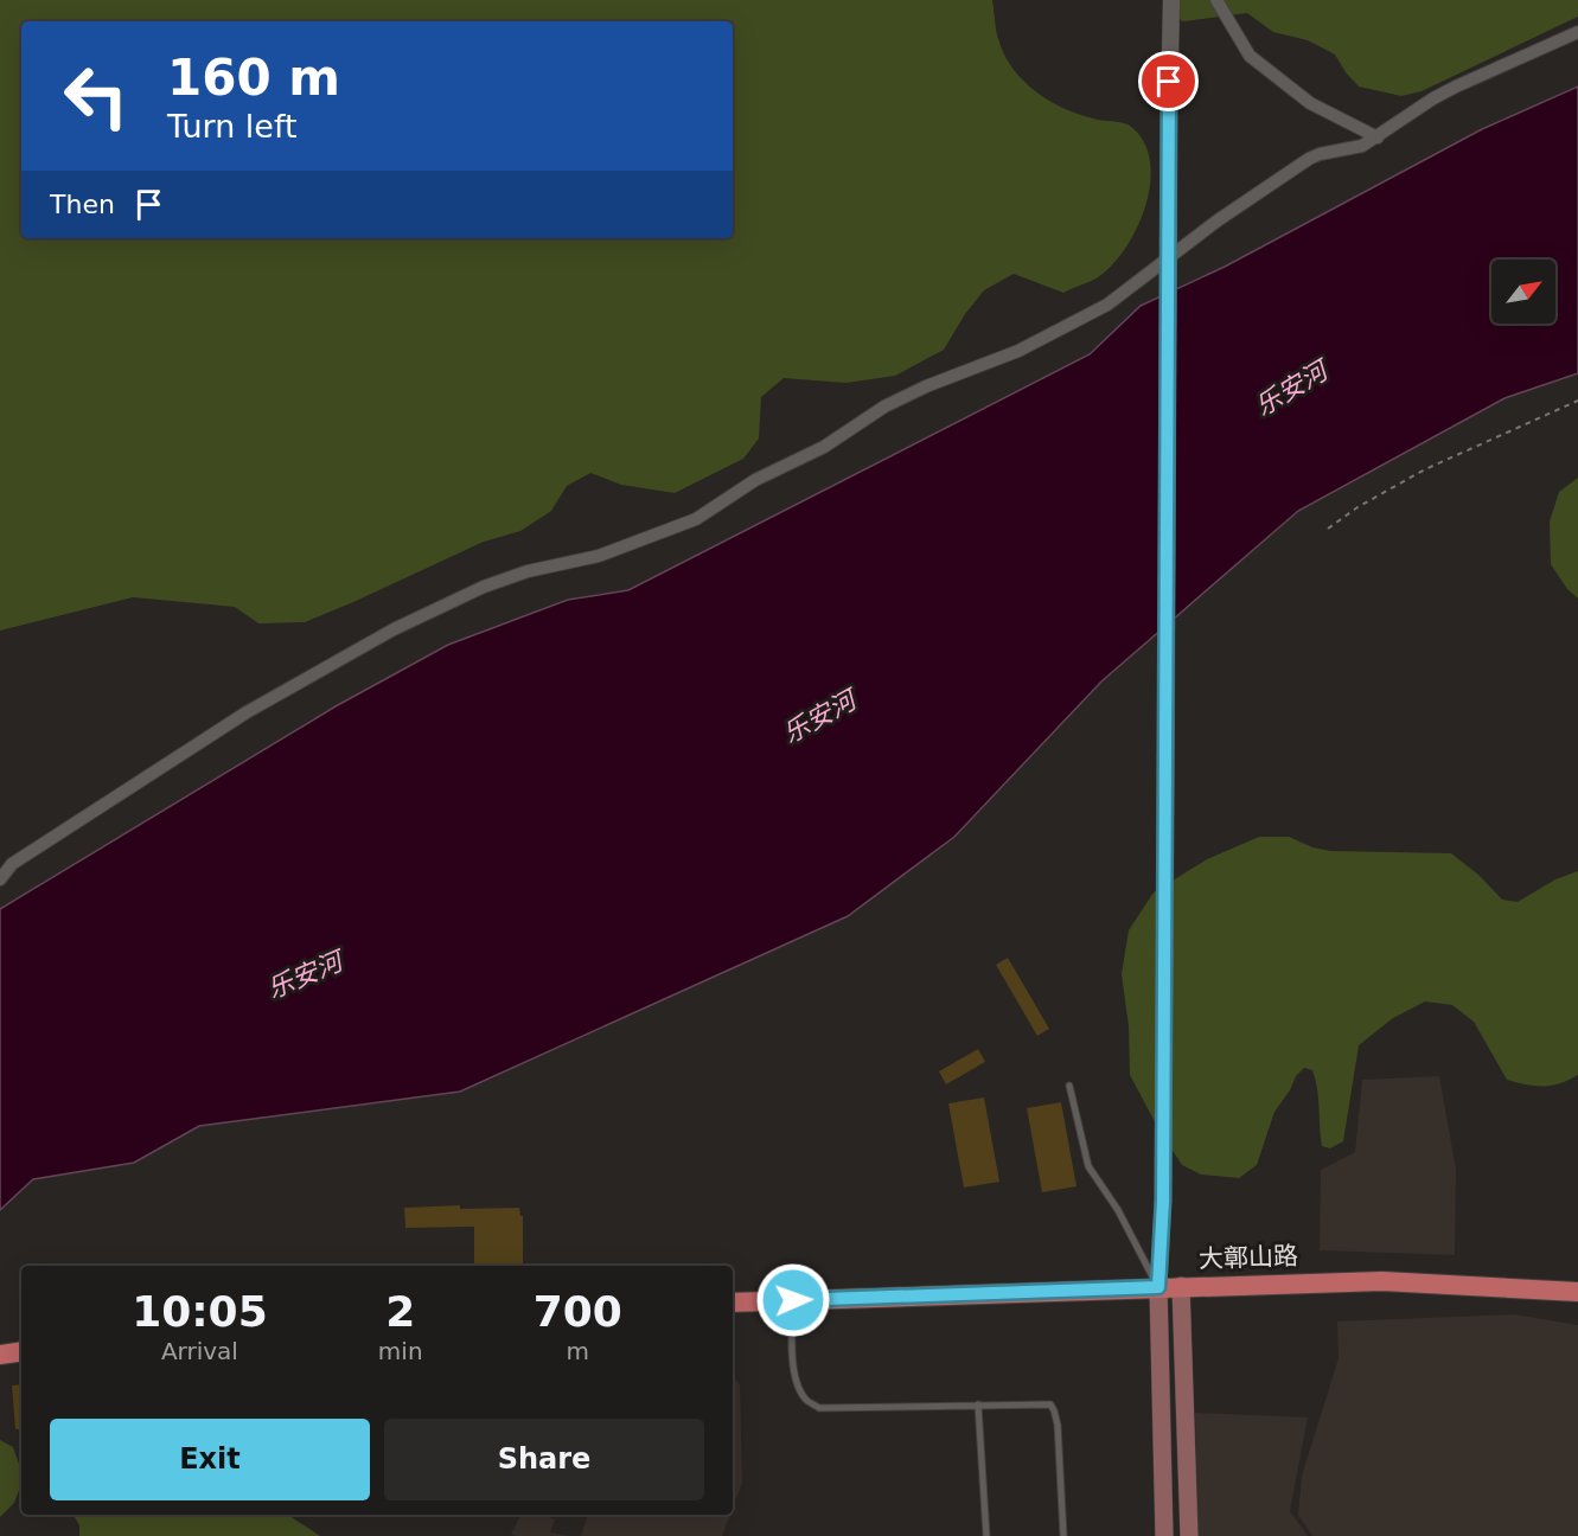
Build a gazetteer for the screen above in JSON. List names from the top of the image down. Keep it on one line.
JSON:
{"streets":{"main road":["大鄣山路"]},"water":["乐安河"],"north":"top right","page":{"turn":["160 m","Turn left"],"then":"Then","eta":["10:05","Arrival","2","min","700","m"],"buttons":["Exit","Share"]}}
